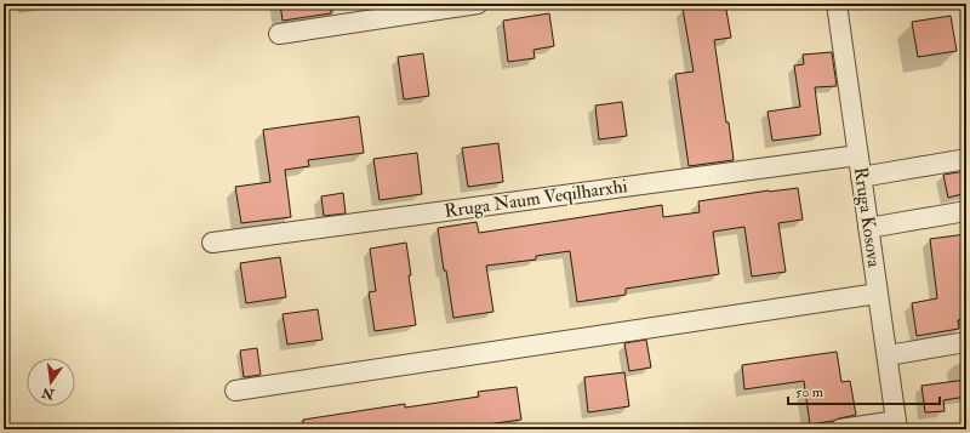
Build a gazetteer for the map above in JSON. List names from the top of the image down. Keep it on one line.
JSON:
{"streets":{"street":["Rruga Naum Veqilharxhi","Rruga Kosova"]},"crossings":[["Rruga Naum Veqilharxhi","Rruga Kosova"]],"scale_bar":"50 m","north":"bottom"}
